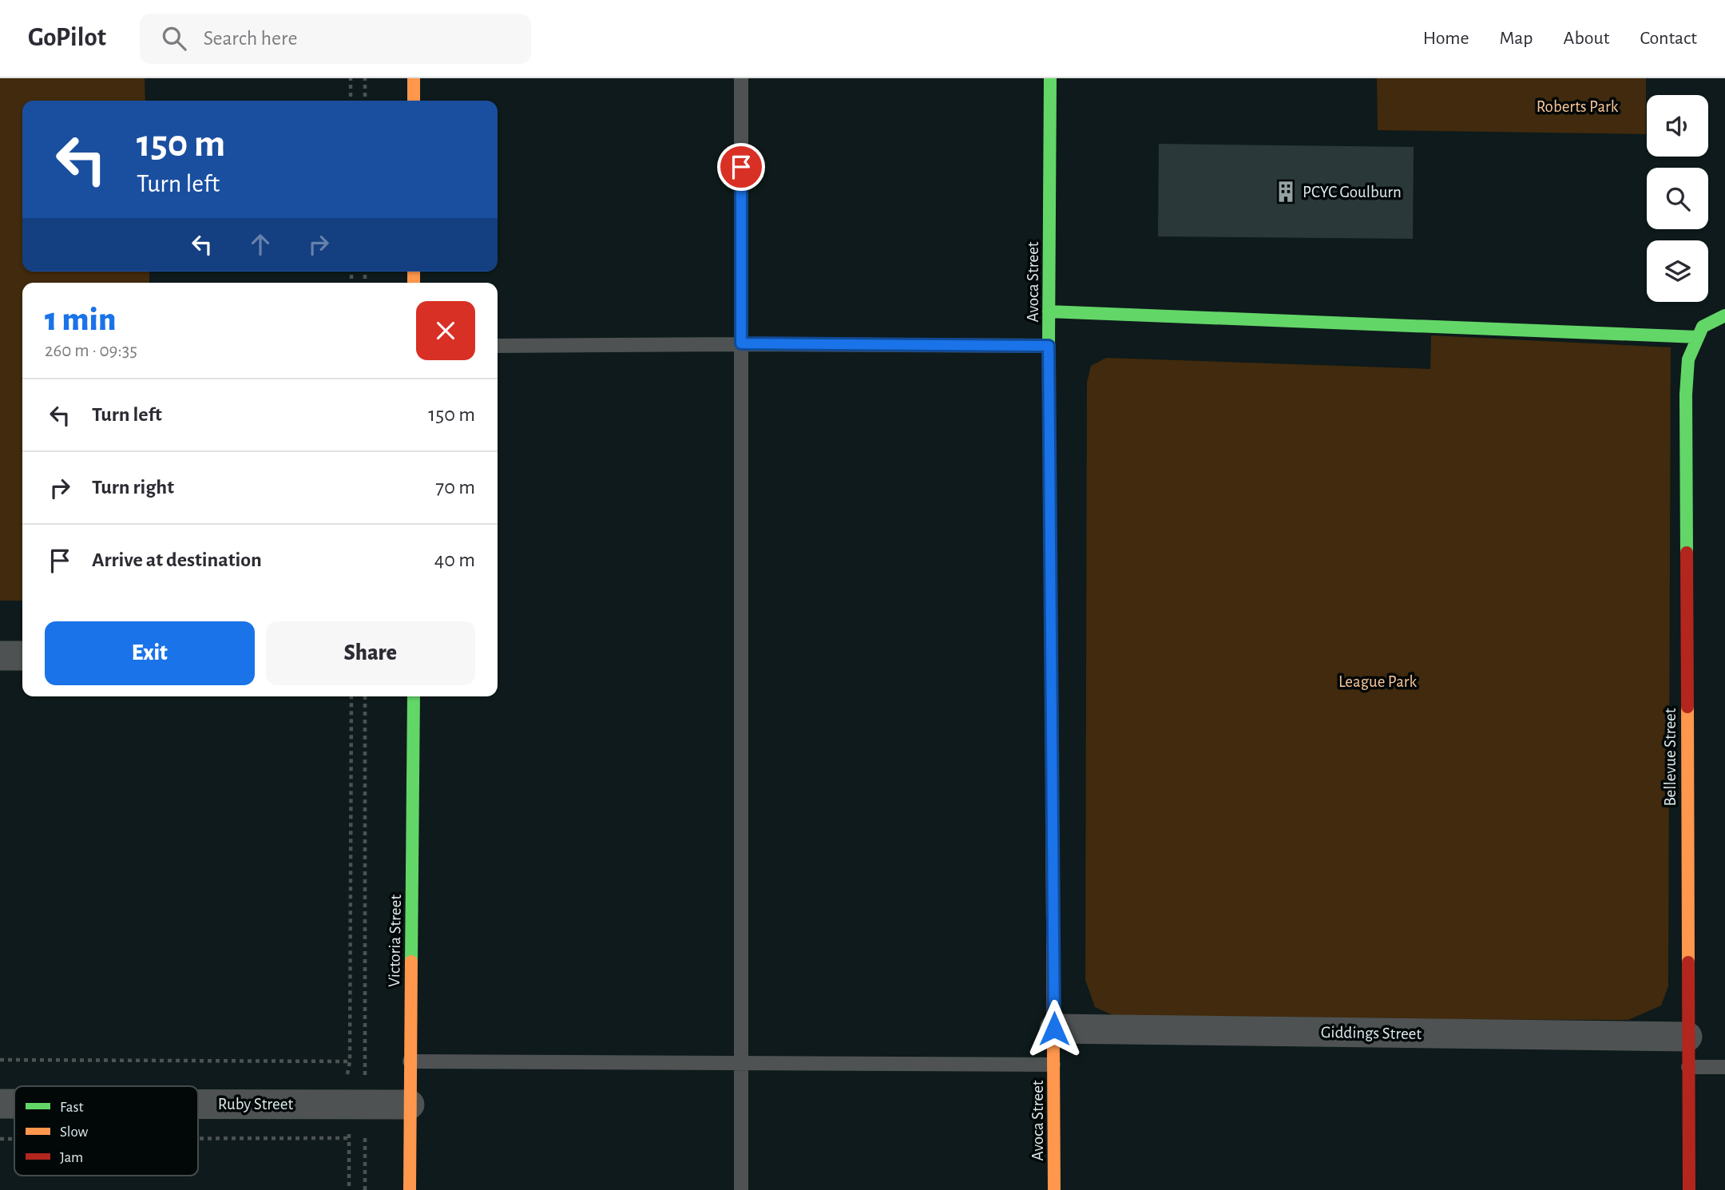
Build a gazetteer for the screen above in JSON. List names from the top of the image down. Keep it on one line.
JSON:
{"streets":{"street":["Avoca Street","Bellevue Street","Victoria Street","Giddings Street","Ruby Street"]},"crossings":[["Avoca Street","Giddings Street"],["Bellevue Street","Giddings Street"],["Victoria Street","Ruby Street"]],"parks":["Roberts Park","League Park"],"places":{"building":["PCYC Goulburn"]},"legend":["Fast","Slow","Jam"],"page":{"header":"GoPilot","search":"Search here","nav":["Home","Map","About","Contact"],"turn":["150 m","Turn left"],"heading":["1 min","260 m · 09:35"],"list":[{"name":"Turn left","value":"150 m"},{"name":"Turn right","value":"70 m"},{"name":"Arrive at destination","value":"40 m"}],"buttons":["Exit","Share"]}}
